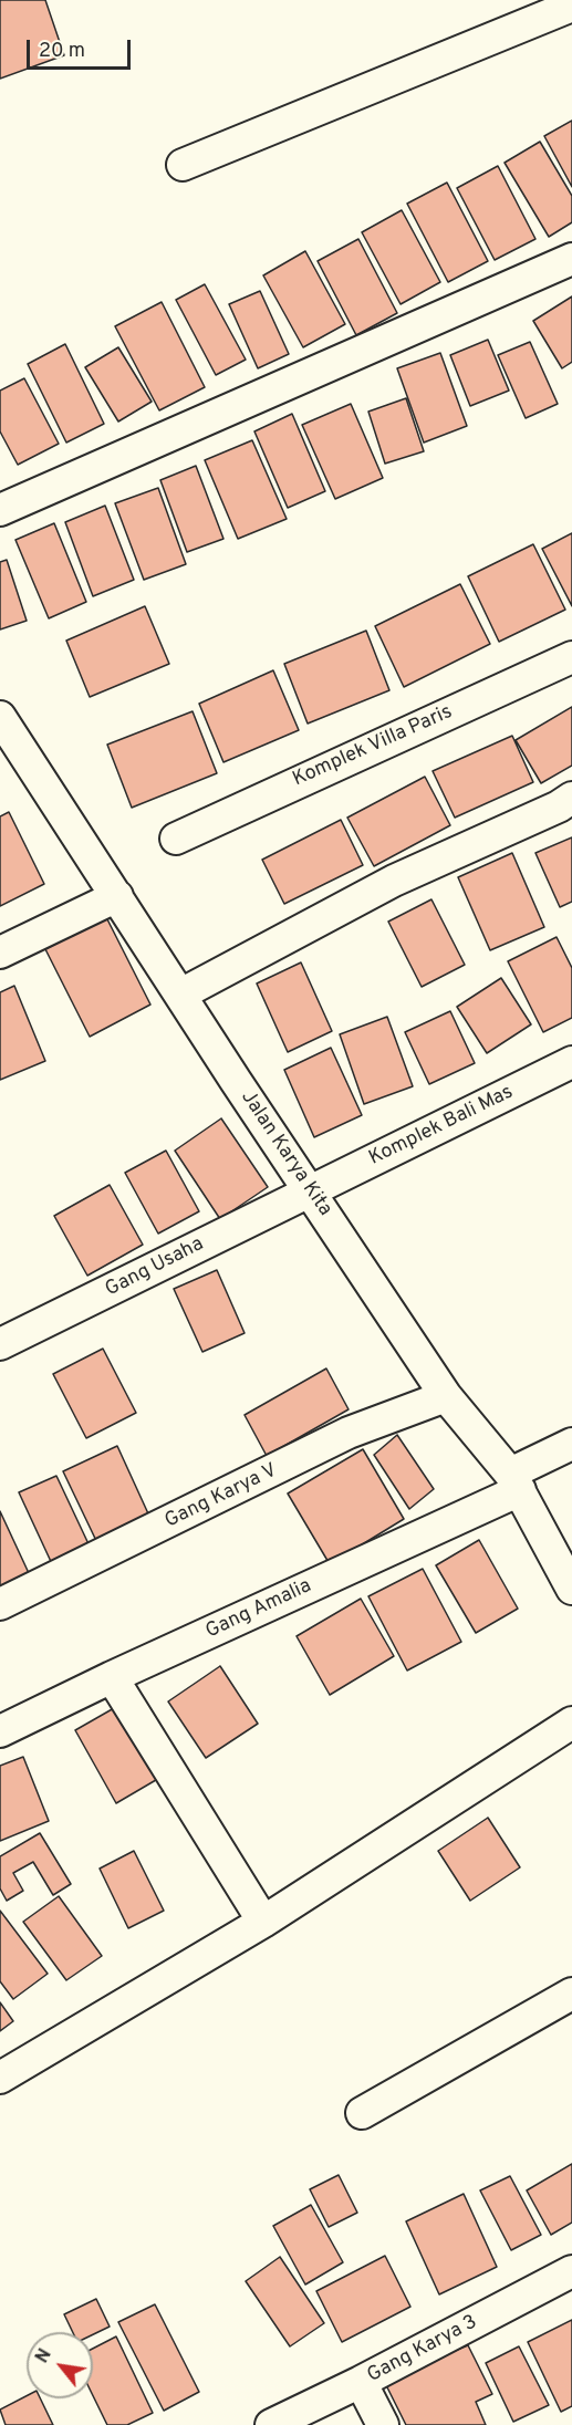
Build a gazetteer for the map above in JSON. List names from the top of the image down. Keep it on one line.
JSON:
{"streets":{"street":["Komplek Villa Paris","Komplek Bali Mas","Jalan Karya Kita","Gang Usaha","Gang Karya V","Gang Amalia","Gang Karya 3"]},"crossings":[["Komplek Bali Mas","Jalan Karya Kita"],["Komplek Bali Mas","Gang Usaha"],["Jalan Karya Kita","Gang Usaha"],["Jalan Karya Kita","Gang Karya V"],["Jalan Karya Kita","Gang Amalia"]],"scale_bar":"20 m","north":"top left"}
